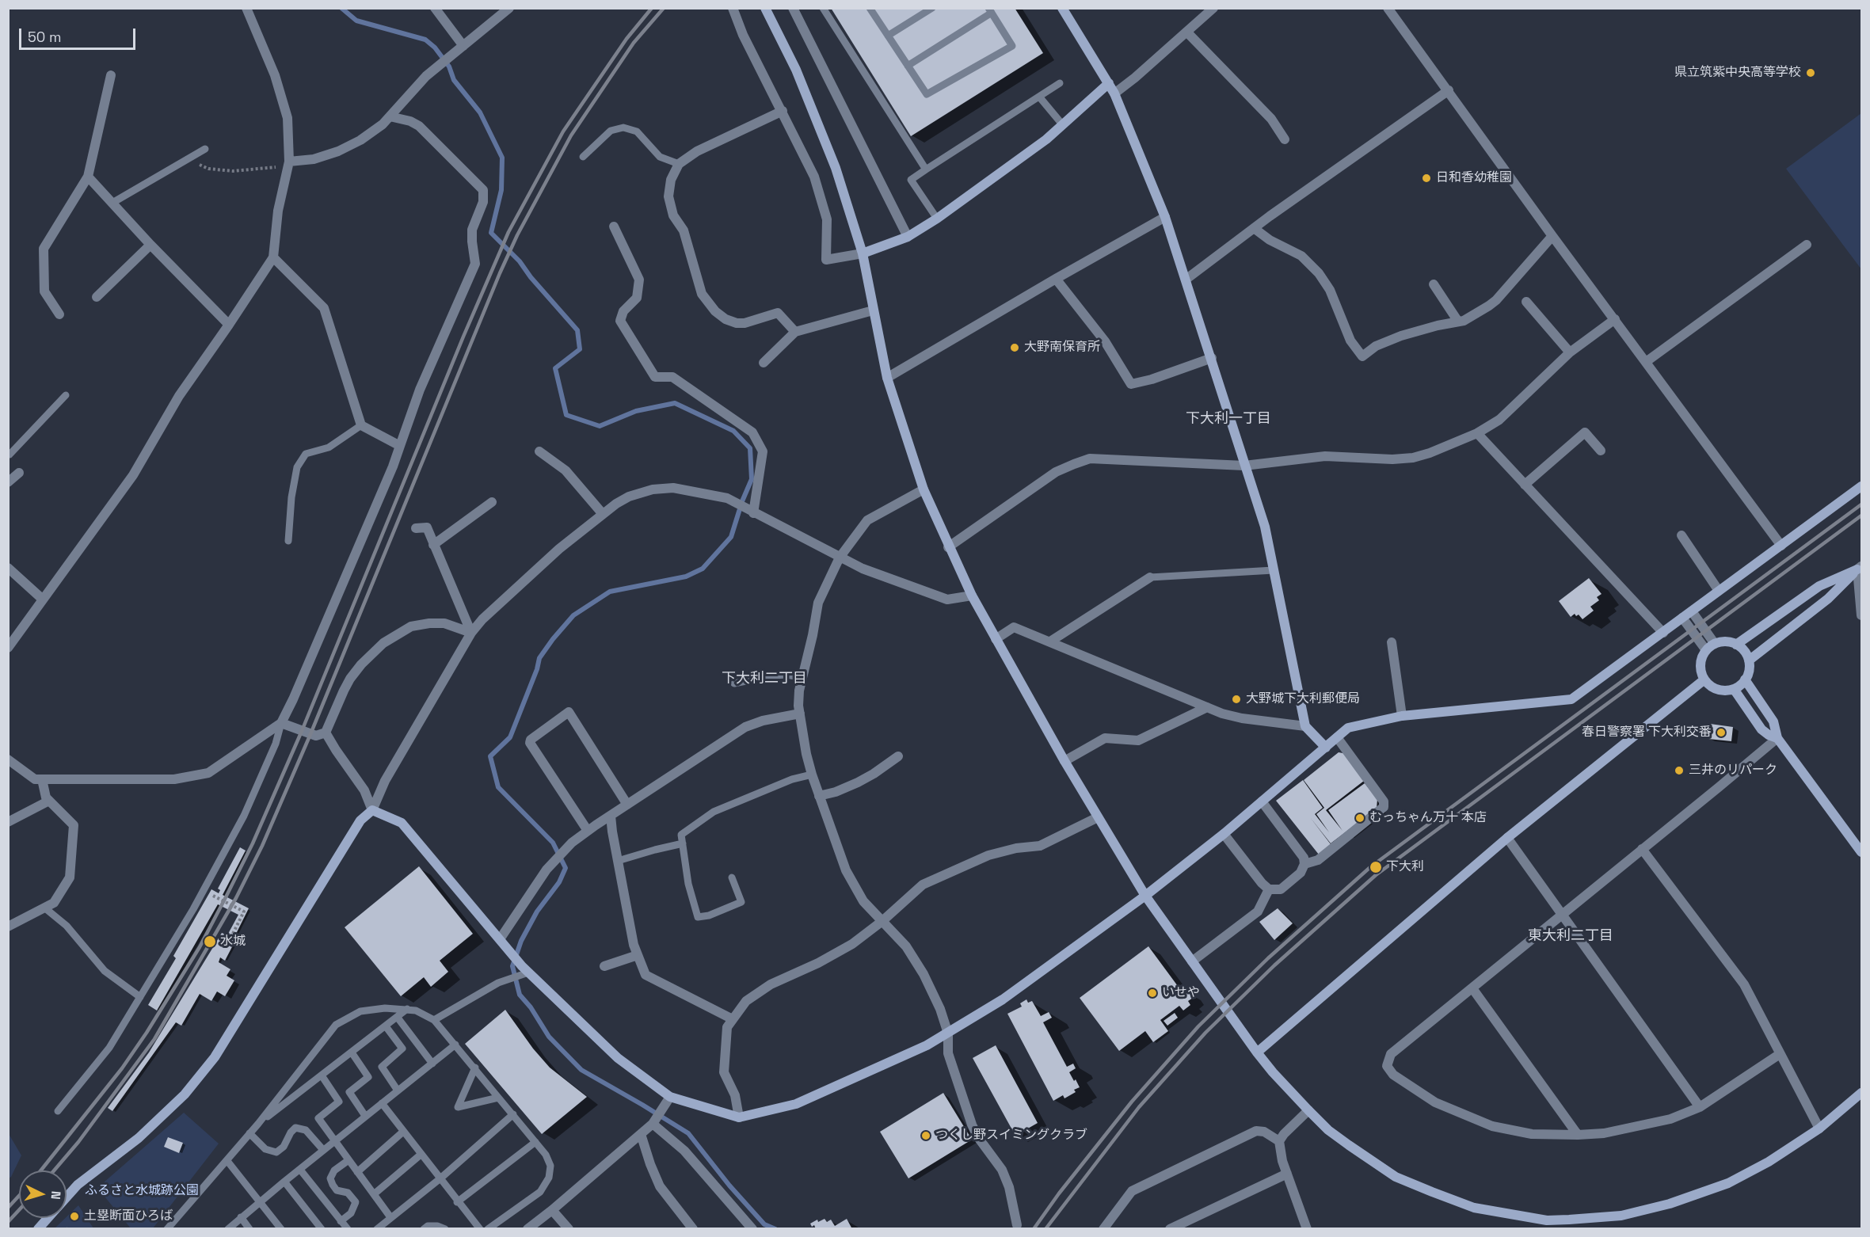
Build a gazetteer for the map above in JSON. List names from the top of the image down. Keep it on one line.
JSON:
{"districts":["下大利一丁目","下大利二丁目","東大利二丁目"],"parks":["ふるさと水城跡公園"],"places":["県立筑紫中央高等学校","日和香幼稚園","大野南保育所","大野城下大利郵便局","春日警察署 下大利交番","三井のリパーク","むっちゃん万十 本店","下大利","水城","いせや","つくし野スイミングクラブ","土塁断面ひろば"],"scale_bar":"50 m","north":"right"}
